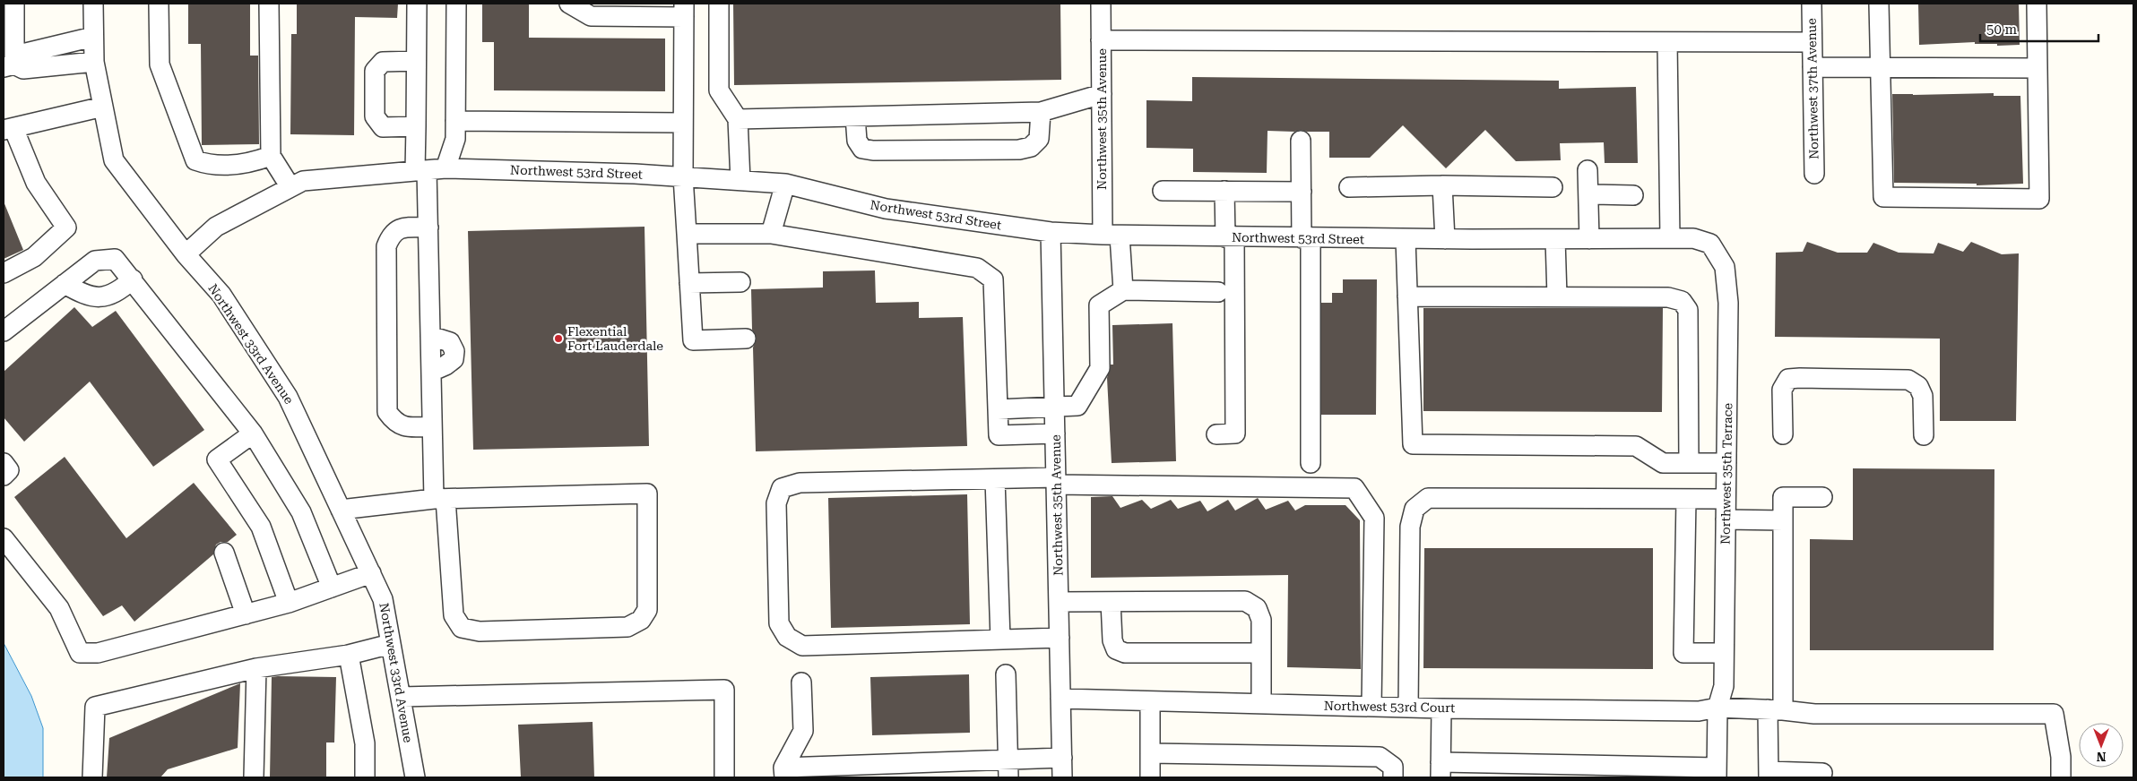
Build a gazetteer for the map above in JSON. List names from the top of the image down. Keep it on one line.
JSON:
{"streets":{"street":["Northwest 37th Avenue","Northwest 35th Avenue","Northwest 53rd Street","Northwest 33rd Avenue","Northwest 35th Terrace","Northwest 53rd Court"]},"crossings":[["Northwest 35th Avenue","Northwest 53rd Street"],["Northwest 35th Avenue","Northwest 53rd Court"],["Northwest 53rd Street","Northwest 33rd Avenue"],["Northwest 53rd Street","Northwest 35th Terrace"],["Northwest 35th Terrace","Northwest 53rd Court"]],"places":["Flexential Fort Lauderdale"],"scale_bar":"50 m","north":"bottom"}
